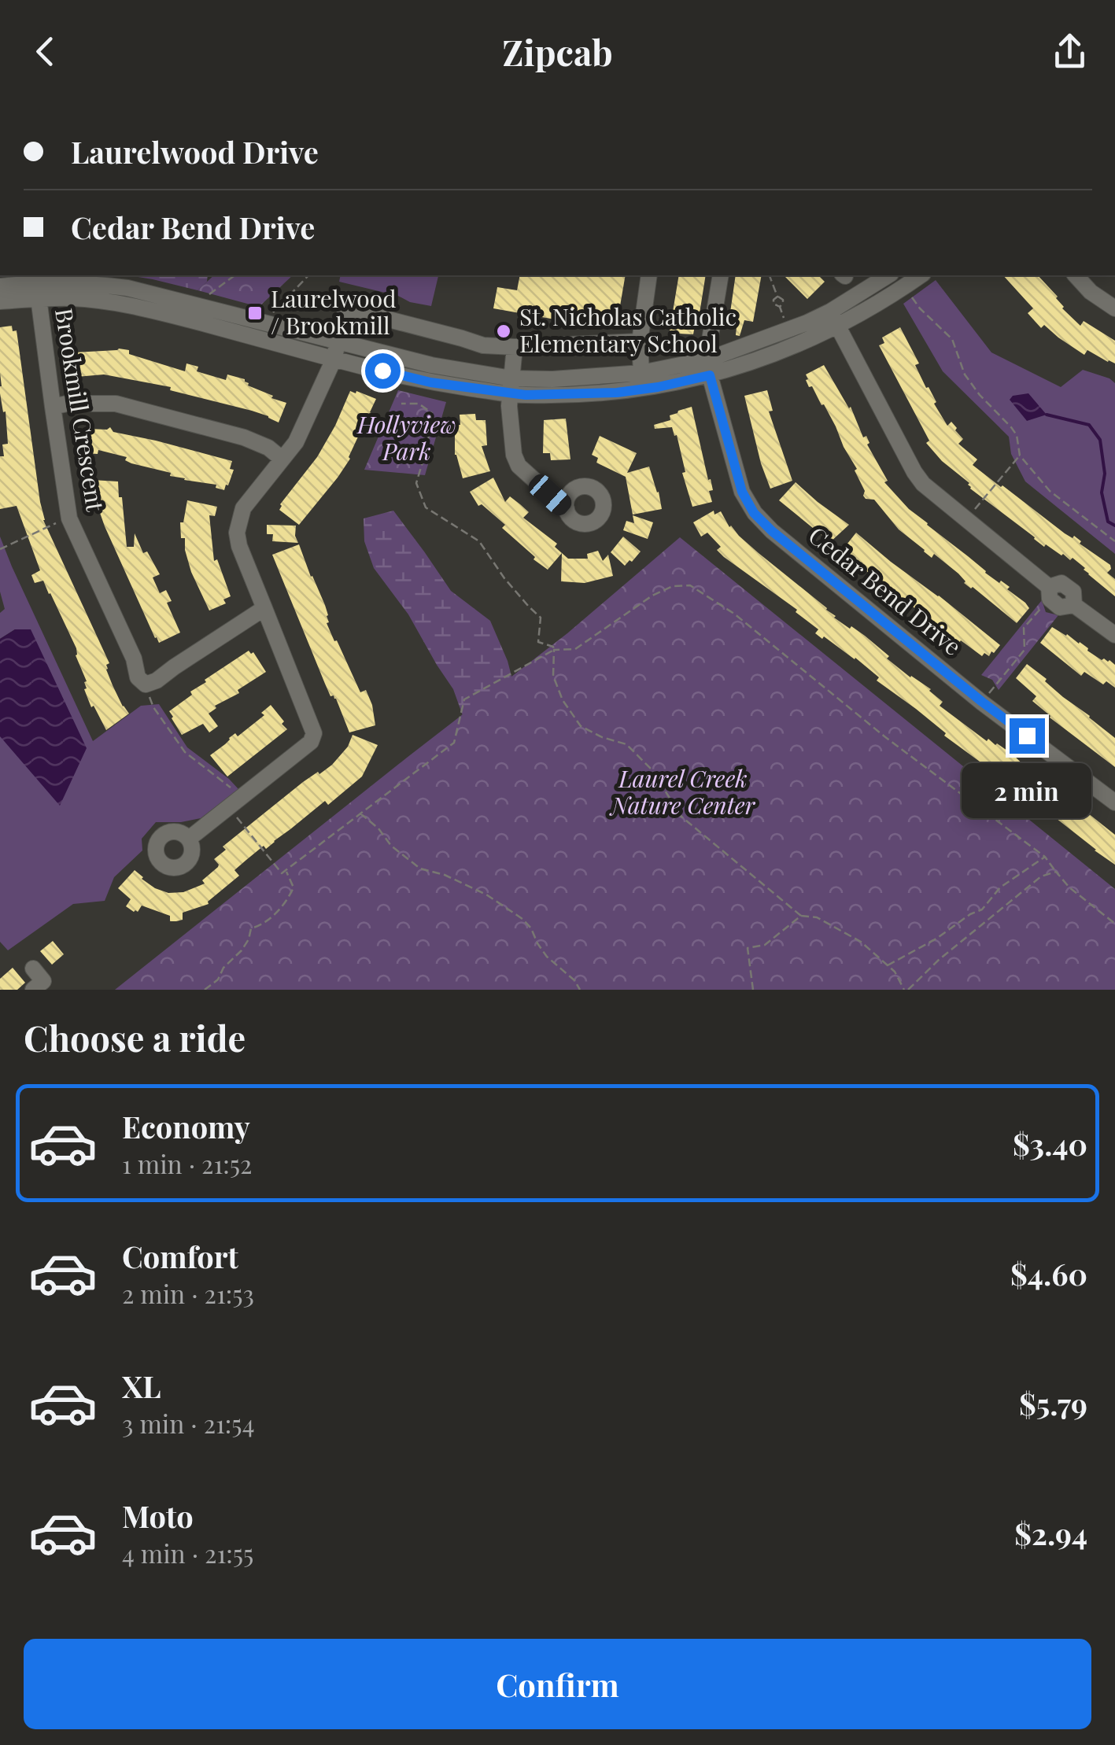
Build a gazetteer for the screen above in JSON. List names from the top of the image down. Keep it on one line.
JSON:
{"streets":{"street":["Brookmill Crescent","Cedar Bend Drive"]},"parks":["Hollyview Park","Laurel Creek Nature Center"],"places":{"transit":["Laurelwood / Brookmill"],"other":["St. Nicholas Catholic Elementary School"]},"page":{"header":"Zipcab","banner":["Laurelwood Drive","Cedar Bend Drive"],"bubble":"2 min","heading":"Choose a ride","list":[{"name":"Economy","note":"1 min · 21:52","value":"$3.40"},{"name":"Comfort","note":"2 min · 21:53","value":"$4.60"},{"name":"XL","note":"3 min · 21:54","value":"$5.79"},{"name":"Moto","note":"4 min · 21:55","value":"$2.94"}],"buttons":"Confirm"}}
